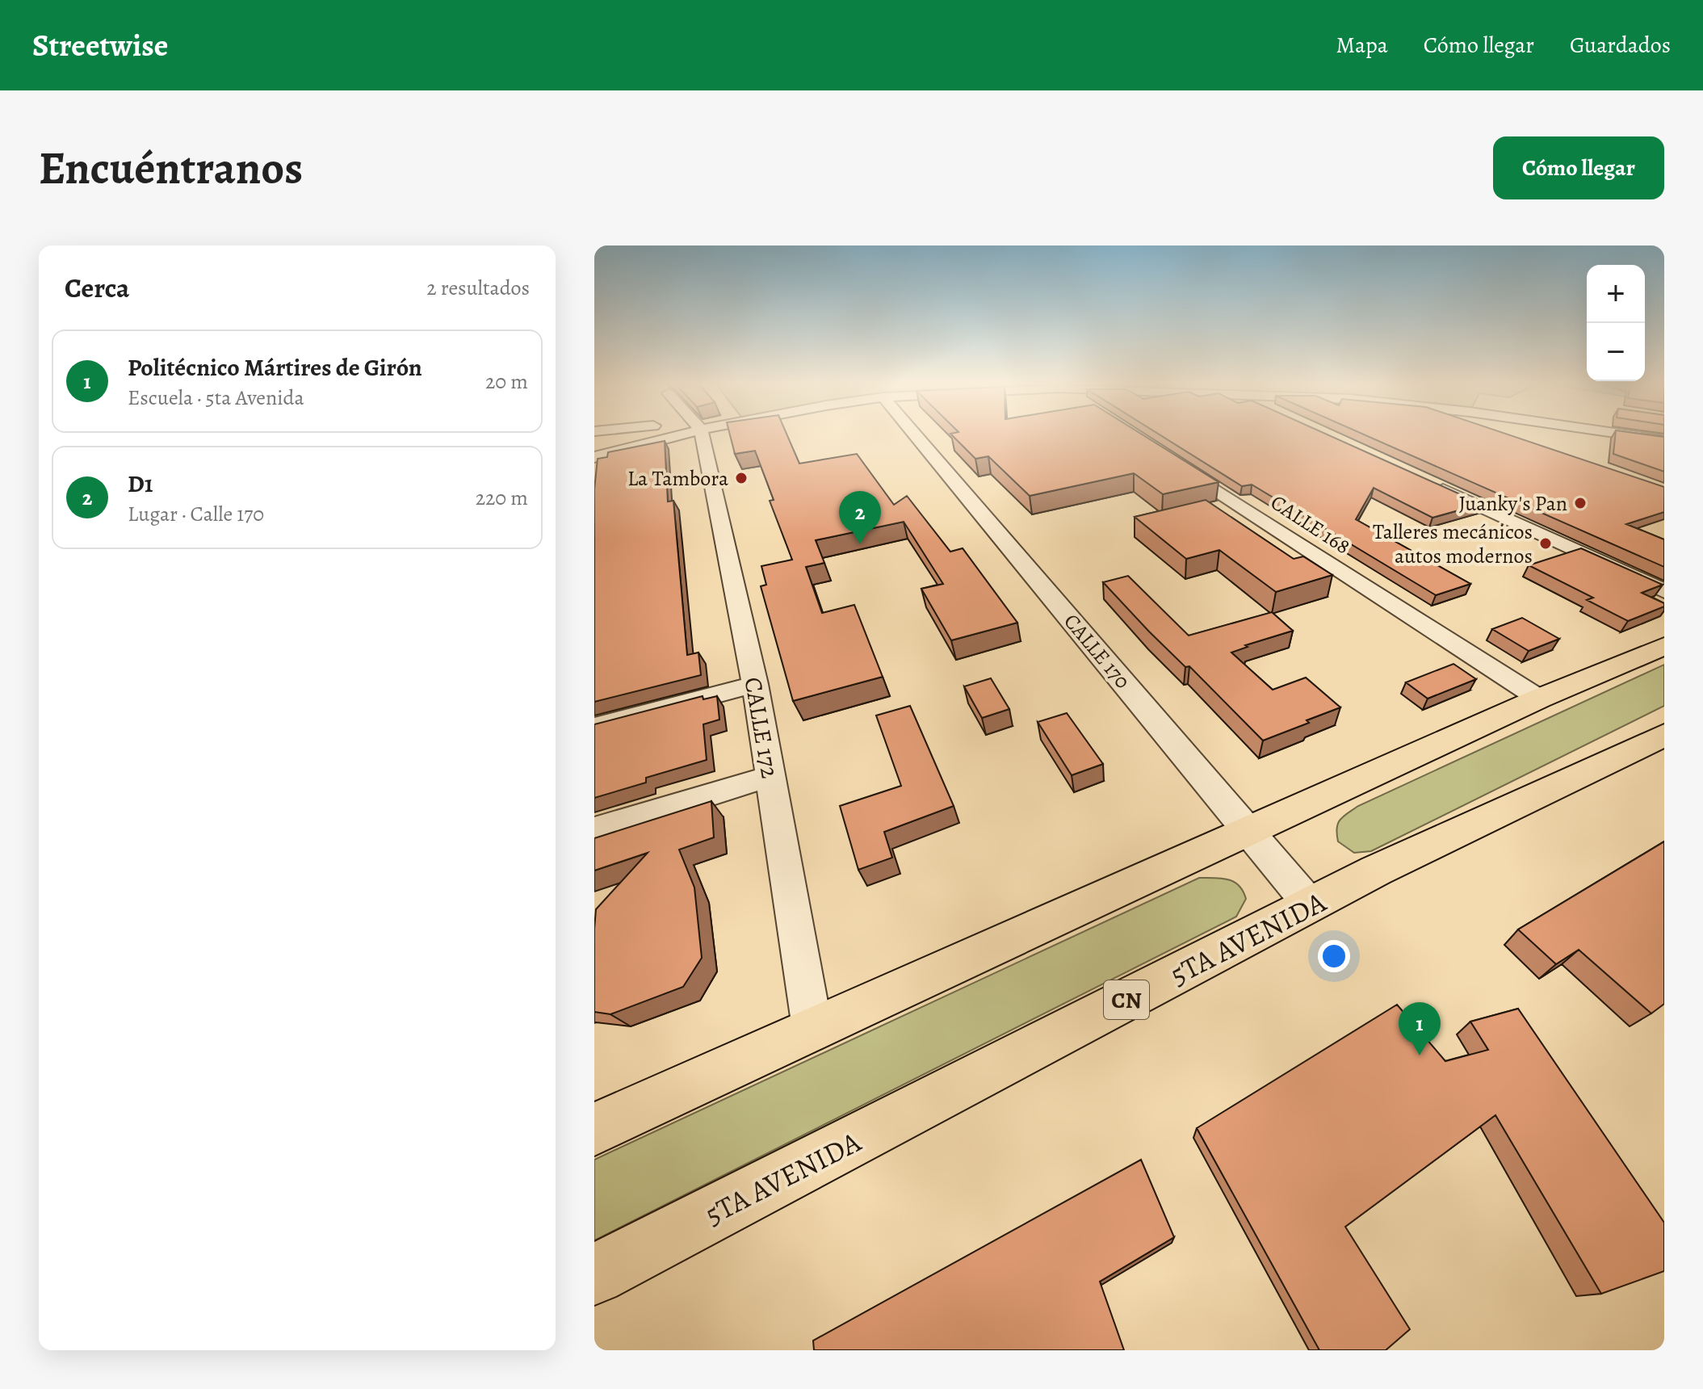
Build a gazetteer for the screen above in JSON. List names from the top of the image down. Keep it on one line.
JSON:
{"streets":{"highway":["5TA AVENIDA","CN"],"street":["CALLE 168","CALLE 170","CALLE 172"]},"crossings":[["CALLE 170","5TA AVENIDA"]],"places":["La Tambora","Juanky's Pan","Talleres mecánicos autos modernos"],"page":{"header":"Streetwise","nav":["Mapa","Cómo llegar","Guardados"],"buttons":"Cómo llegar","title":"Encuéntranos","heading":["Cerca","2 resultados"],"map_buttons":["+","−"],"list":[{"mark":"1","name":"Politécnico Mártires de Girón","note":"Escuela · 5ta Avenida","value":"20 m"},{"mark":"2","name":"D1","note":"Lugar · Calle 170","value":"220 m"}],"pins":["2","1"]}}
